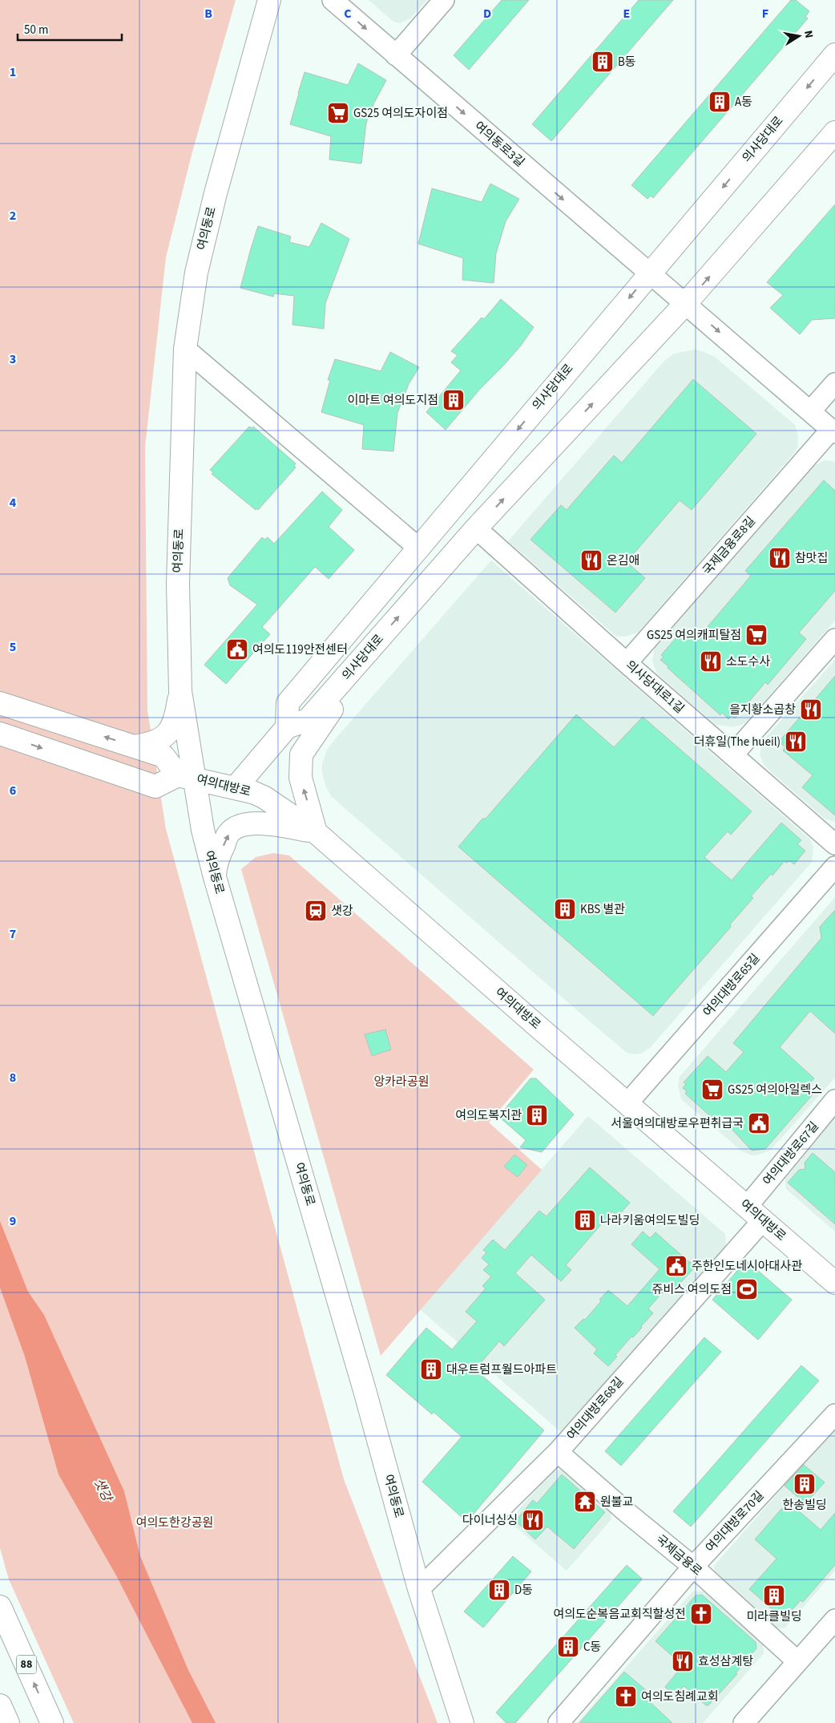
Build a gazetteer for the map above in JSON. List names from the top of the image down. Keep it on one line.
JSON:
{"streets":{"main road":["의사당대로","여의동로","여의대방로","88"],"street":["여의동로3길","국제금융로8길","의사당대로1길","여의대방로65길","여의대방로67길","여의대방로68길","여의대방로70길","국제금융로"]},"crossings":[["의사당대로","여의동로3길"],["의사당대로","국제금융로8길"],["의사당대로","의사당대로1길"],["여의동로3길","국제금융로8길"],["여의동로","여의대방로"],["여의동로","여의대방로68길"],["국제금융로8길","의사당대로1길"],["여의대방로","여의대방로65길"],["여의대방로","여의대방로67길"],["여의대방로","여의대방로68길"],["여의대방로67길","여의대방로68길"],["여의대방로68길","국제금융로"],["여의대방로70길","국제금융로"]],"one_way":["여의동로3길"],"water":["샛강"],"parks":["앙카라공원","여의도한강공원"],"places":{"building":["B동","A동","이마트 여의도지점","KBS 별관","여의도복지관","나라키움여의도빌딩","대우트럼프월드아파트","한송빌딩","D동","미라클빌딩","C동"],"supermarket":["GS25 여의도자이점","GS25 여의캐피탈점","GS25 여의아일렉스"],"restaurant":["참맛집","온김애","소도수사","을지황소곱창","더휴일(The hueil)","다이너싱싱","효성삼계탕"],"public building":["여의도119안전센터","서울여의대방로우편취급국","주한인도네시아대사관"],"station":["샛강"],"sports":["쥬비스 여의도점"],"temple":["원불교"],"church":["여의도순복음교회직할성전","여의도침례교회"]},"scale_bar":"50 m","north":"right","grid":{"columns":["B","C","D","E","F"],"rows":["1","2","3","4","5","6","7","8","9"]}}
